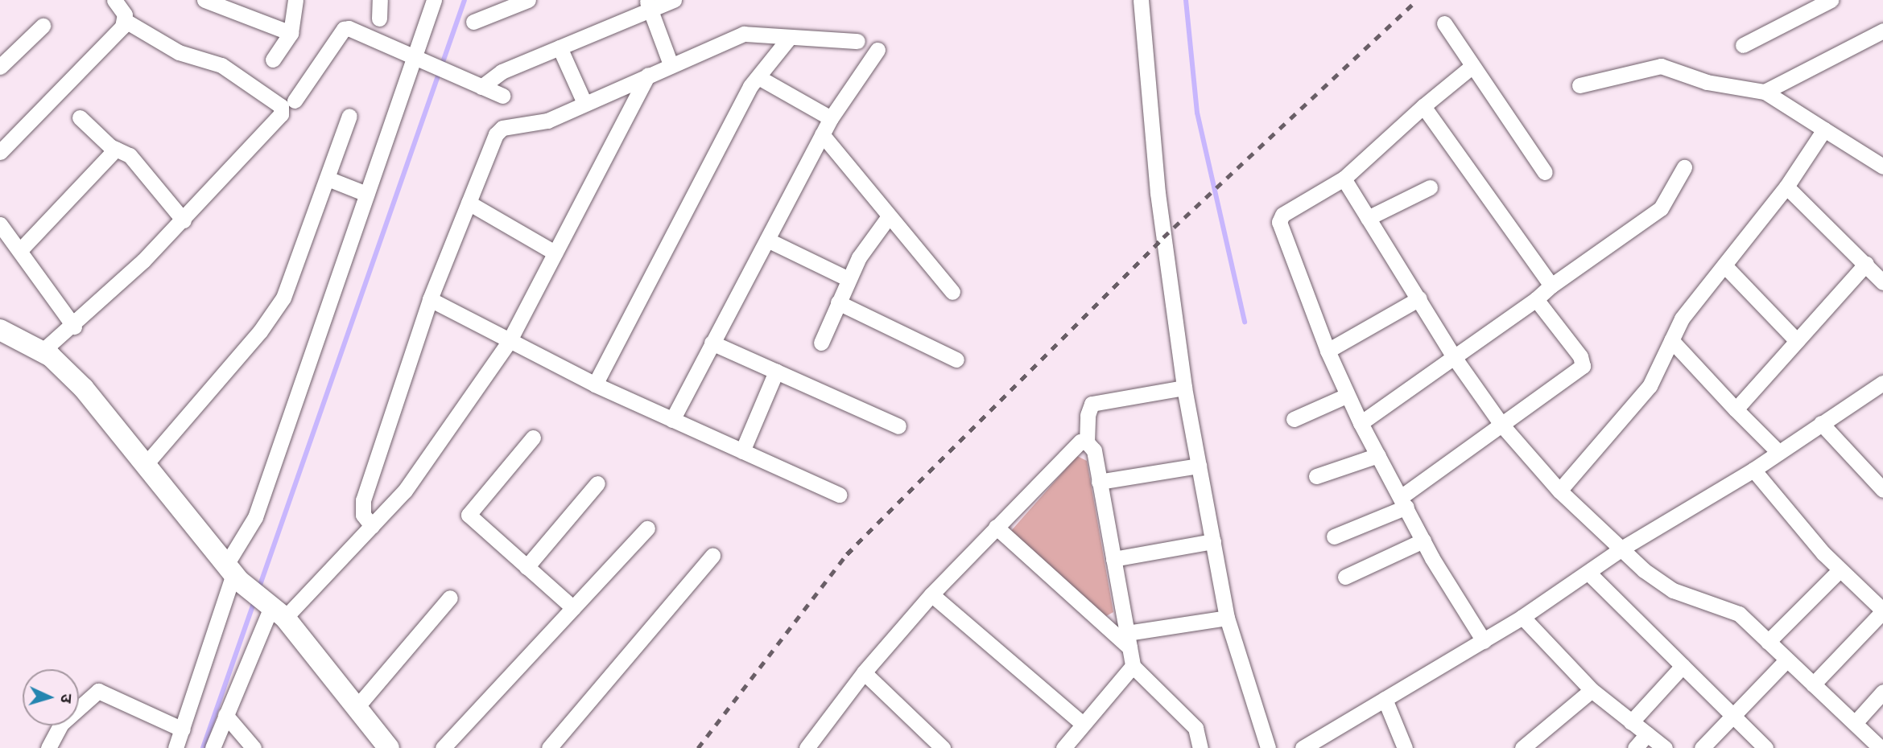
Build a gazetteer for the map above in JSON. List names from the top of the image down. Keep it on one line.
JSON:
{"north":"right"}
